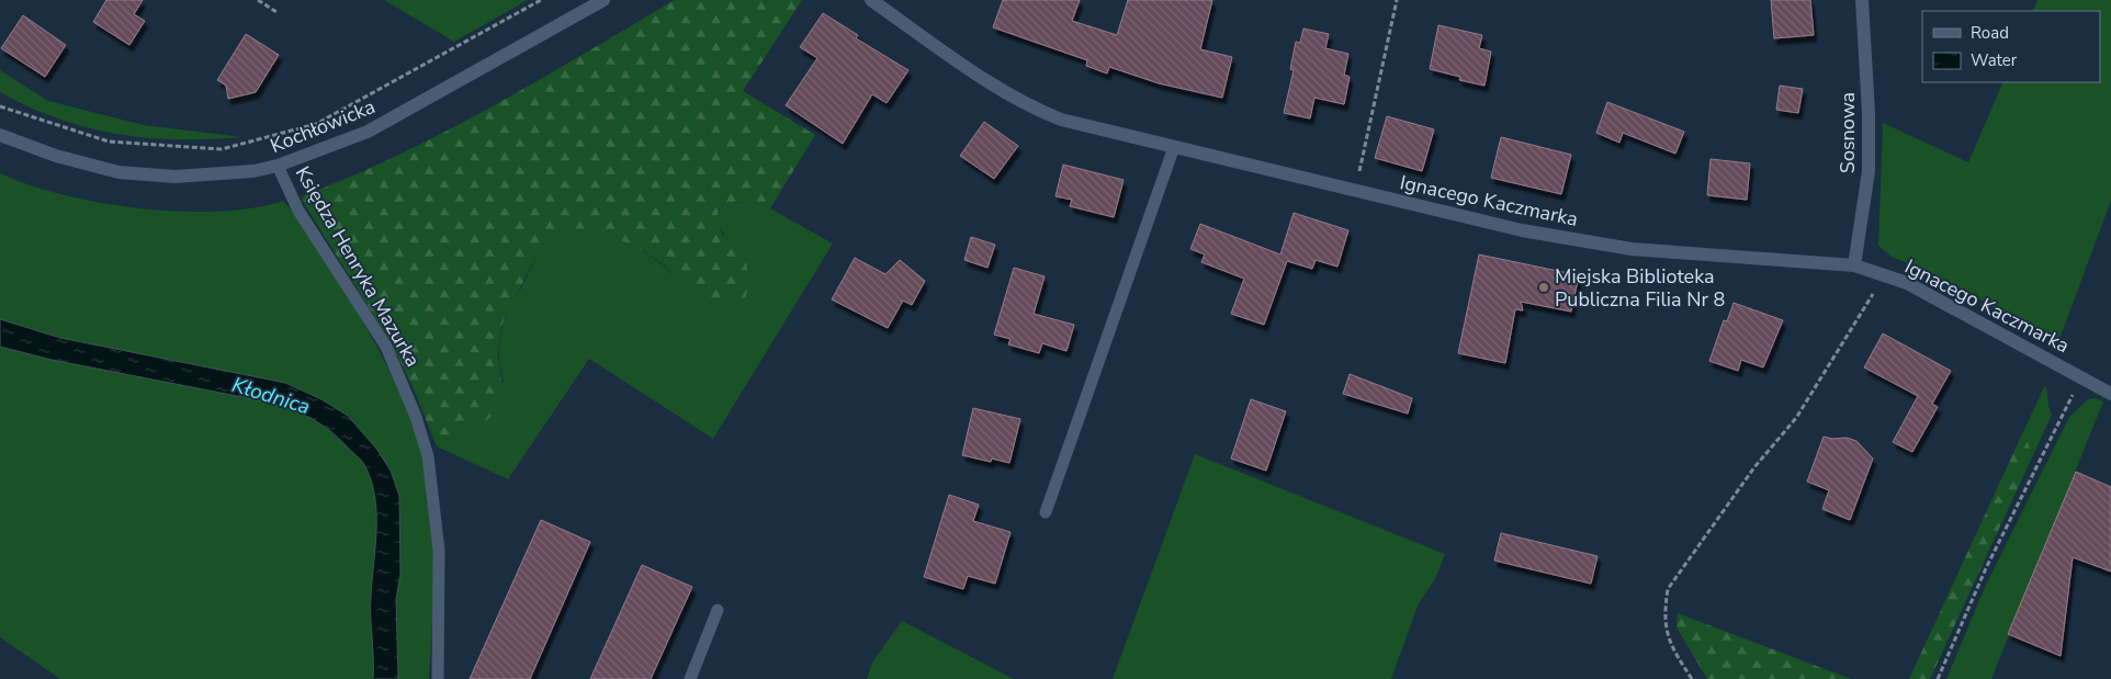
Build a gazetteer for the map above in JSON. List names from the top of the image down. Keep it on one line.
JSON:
{"streets":{"street":["Kochłowicka","Sosnowa","Ignacego Kaczmarka"],"lane":["Księdza Henryka Mazurka"]},"crossings":[["Kochłowicka","Księdza Henryka Mazurka"],["Sosnowa","Ignacego Kaczmarka"]],"water":["Kłodnica"],"places":["Miejska Biblioteka Publiczna Filia Nr 8"],"legend":["Road","Water"]}
